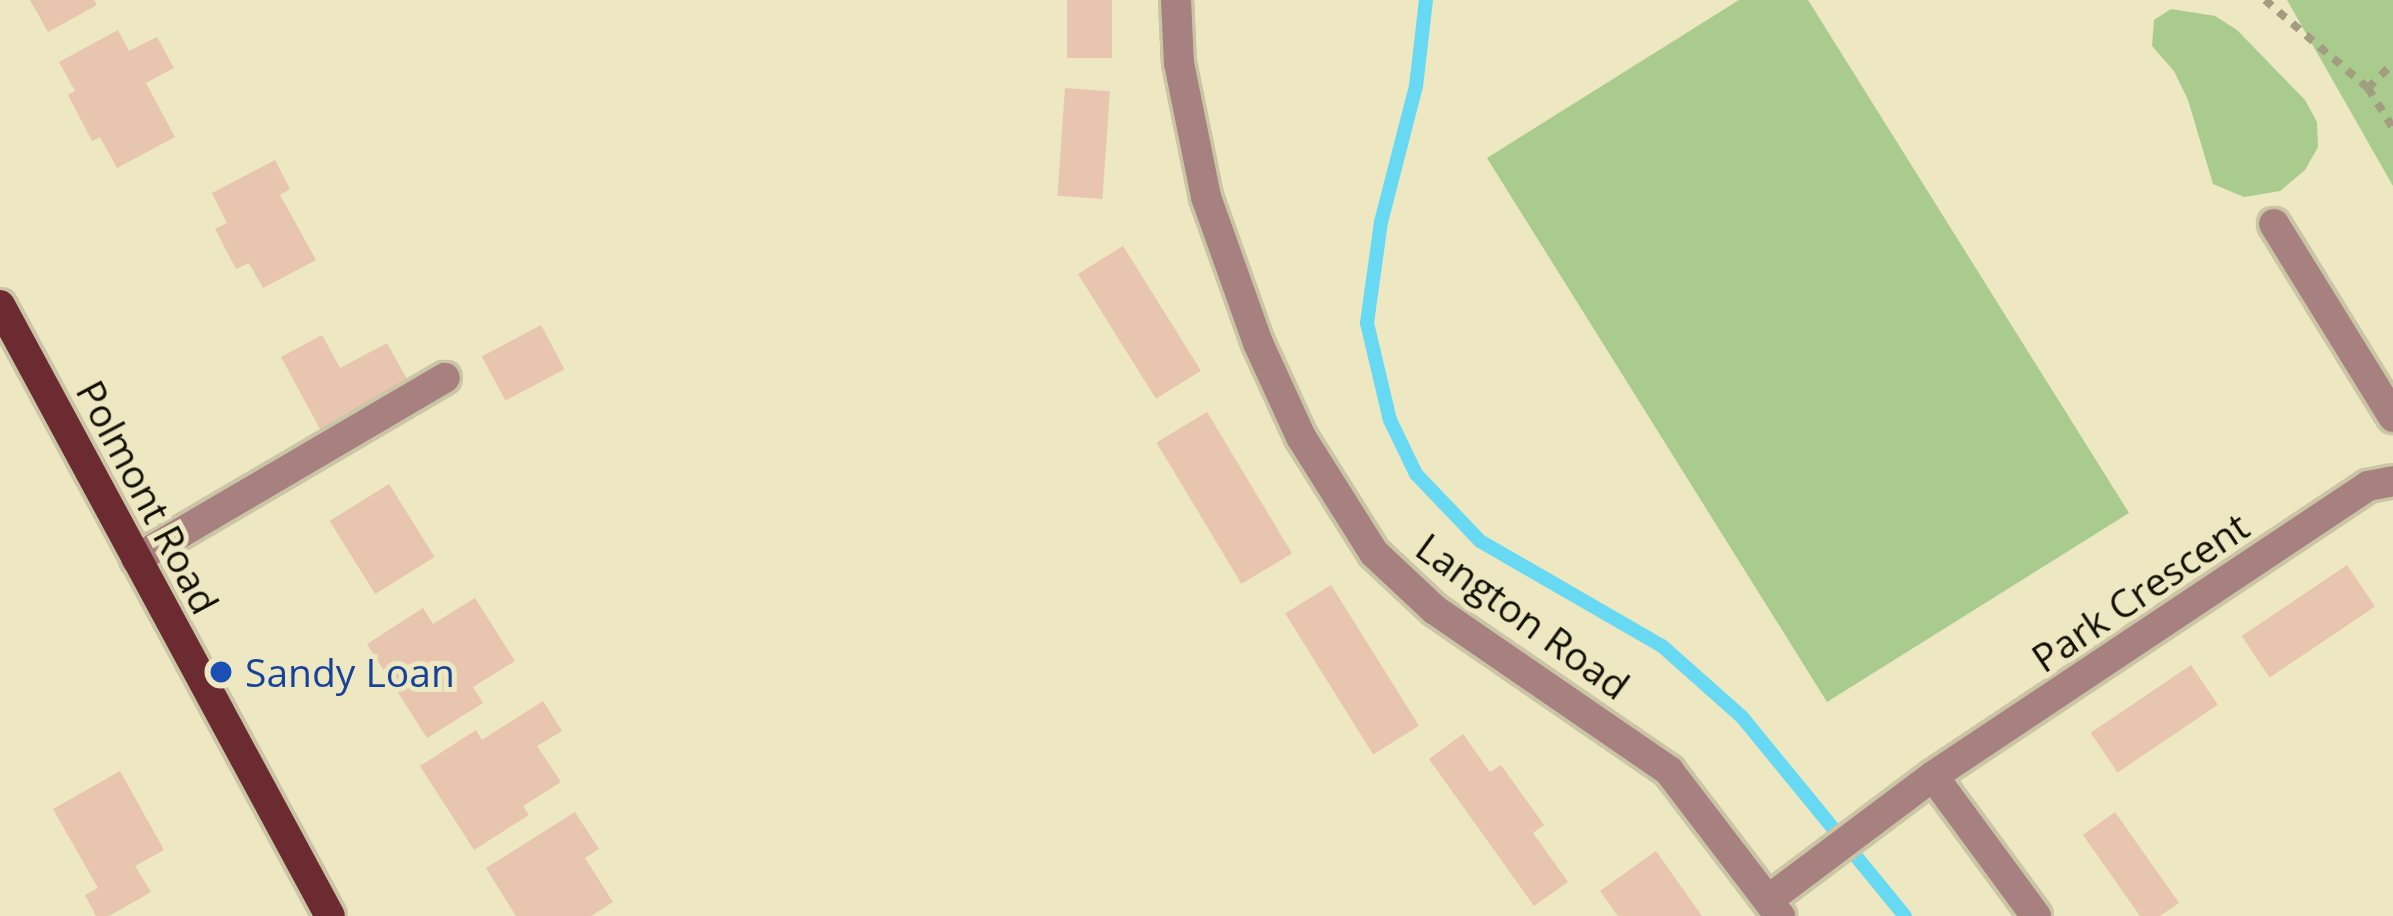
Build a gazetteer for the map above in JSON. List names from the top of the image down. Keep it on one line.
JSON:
{"streets":{"main road":["Polmont Road"],"street":["Park Crescent","Langton Road"]},"crossings":[["Park Crescent","Langton Road"]],"places":["Sandy Loan"]}
